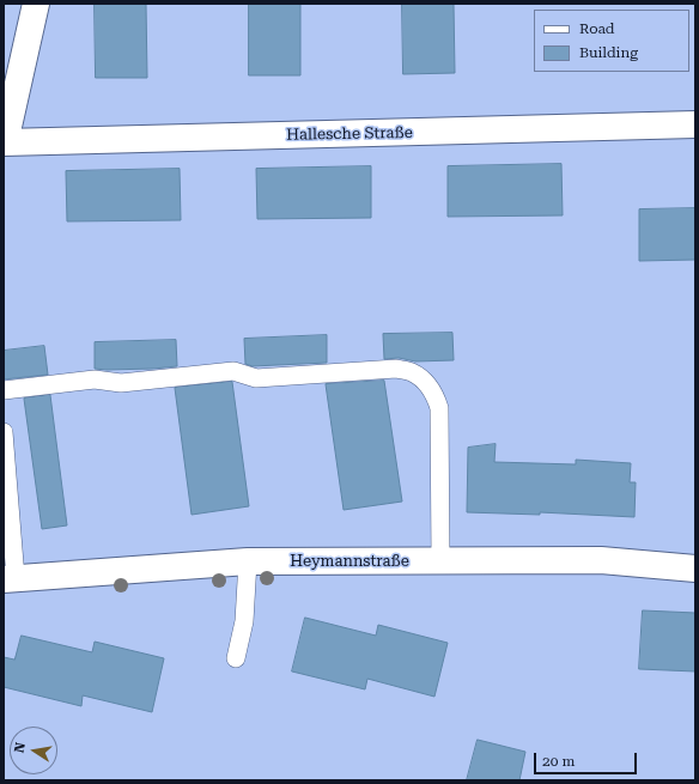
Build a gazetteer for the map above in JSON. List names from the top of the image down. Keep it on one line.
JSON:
{"streets":{"street":["Hallesche Straße","Heymannstraße"]},"legend":["Road","Building"],"scale_bar":"20 m","north":"left"}
